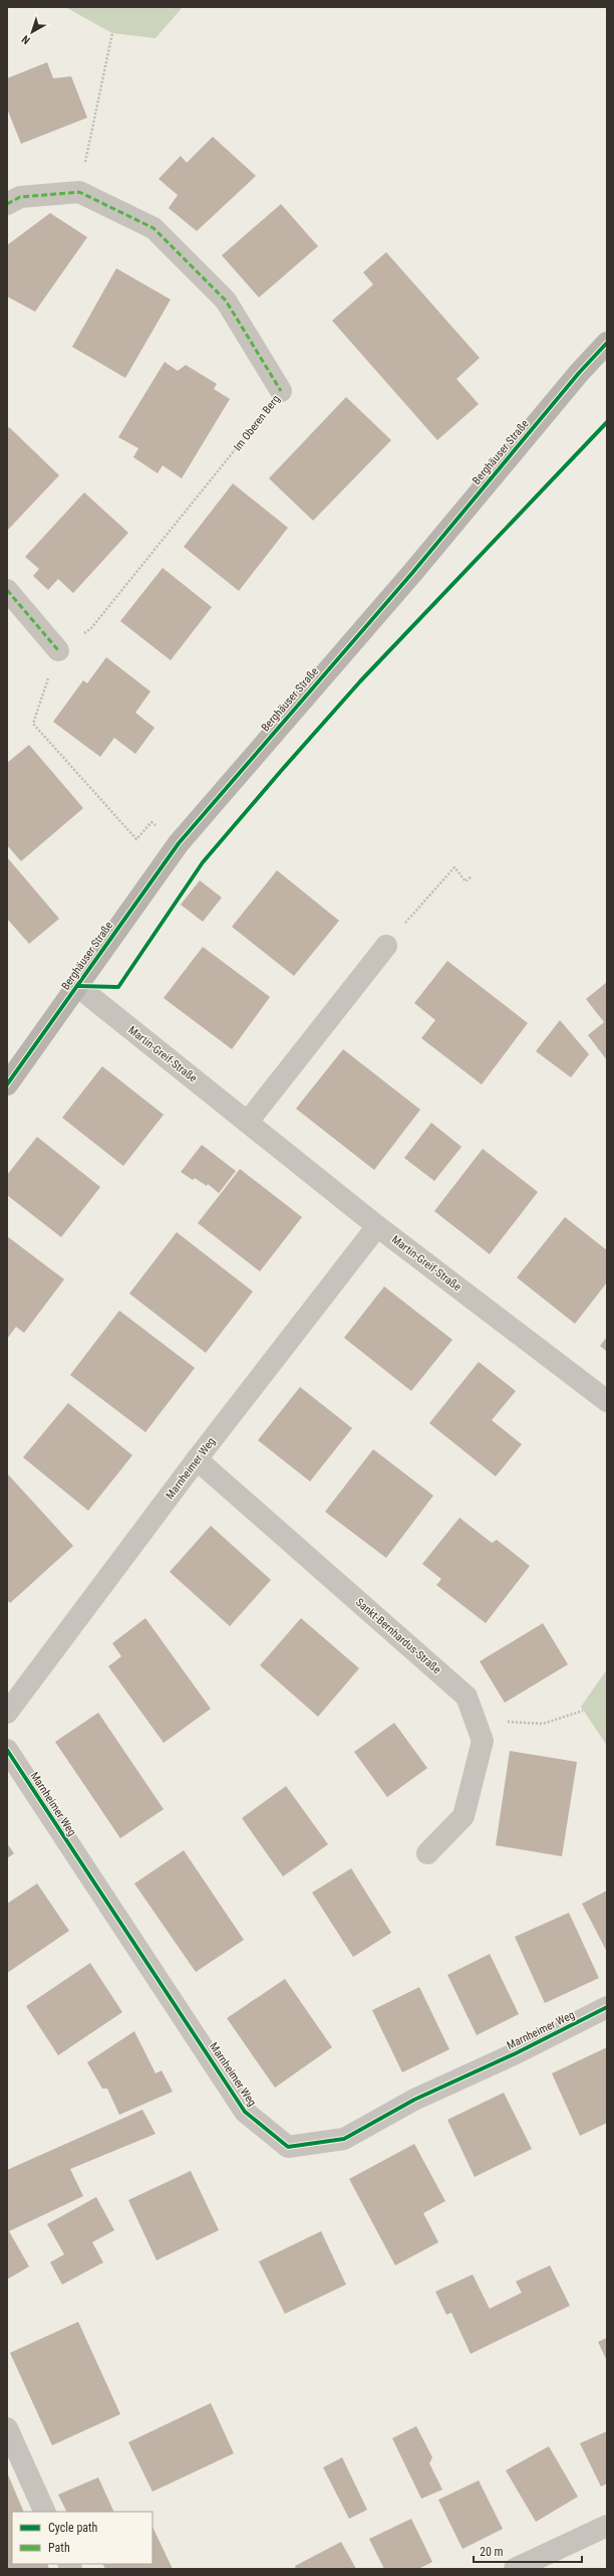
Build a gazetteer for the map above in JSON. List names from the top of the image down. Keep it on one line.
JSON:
{"streets":{"street":["Im Oberen Berg","Berghäuser Straße","Martin-Greif-Straße","Marnheimer Weg","Sankt-Bernhardus-Straße"]},"crossings":[["Berghäuser Straße","Martin-Greif-Straße"],["Martin-Greif-Straße","Marnheimer Weg"],["Marnheimer Weg","Sankt-Bernhardus-Straße"]],"legend":["Cycle path","Path"],"scale_bar":"20 m","north":"bottom left"}
